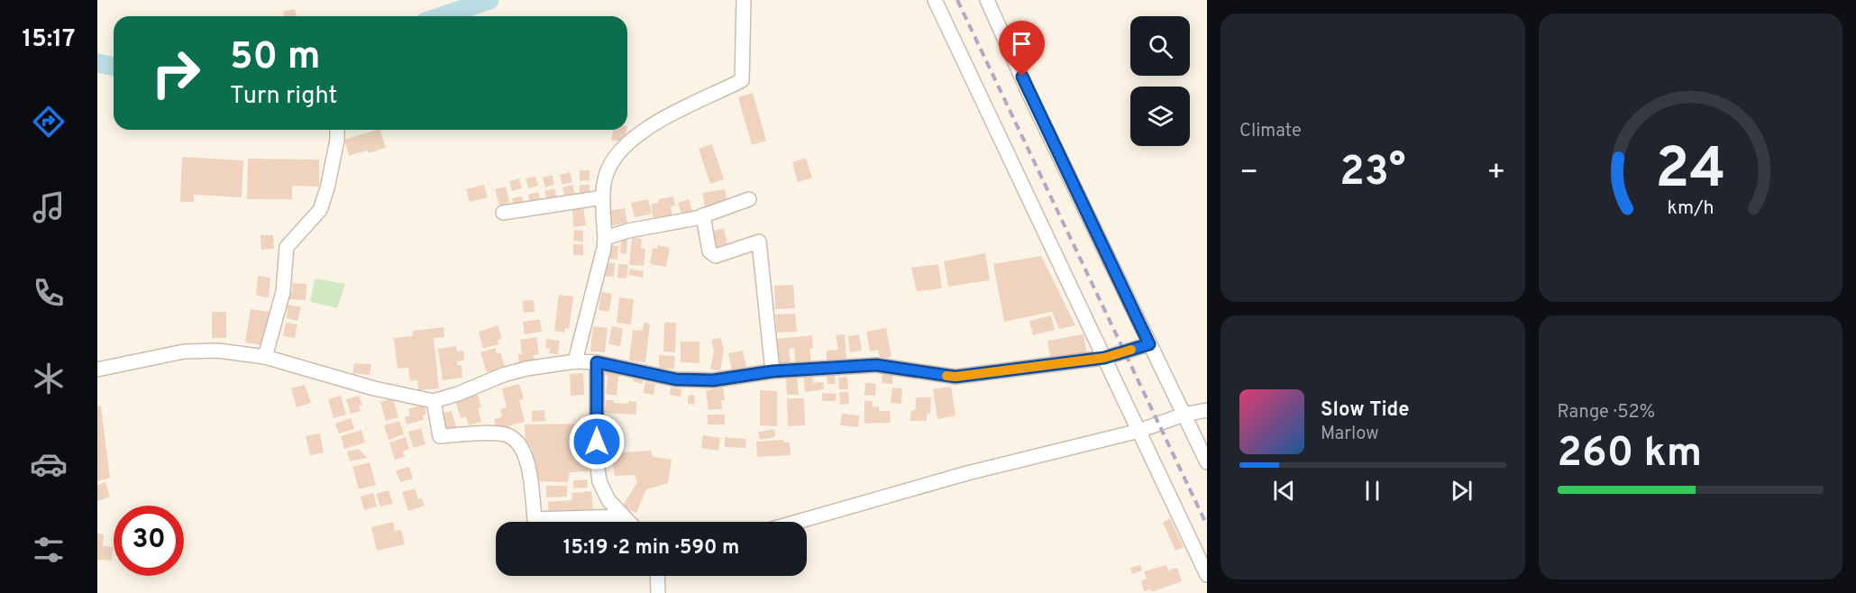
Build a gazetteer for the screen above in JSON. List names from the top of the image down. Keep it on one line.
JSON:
{"page":{"tabs":"15:17","tile":["Climate",["Range · 52%","260 km"]],"turn":["50 m","Turn right"],"heat":["−","23°","+"],"song":["Slow Tide","Marlow"],"limit":"30","trip":"15:19 · 2 min · 590 m","gauge":["24","km/h"]}}
